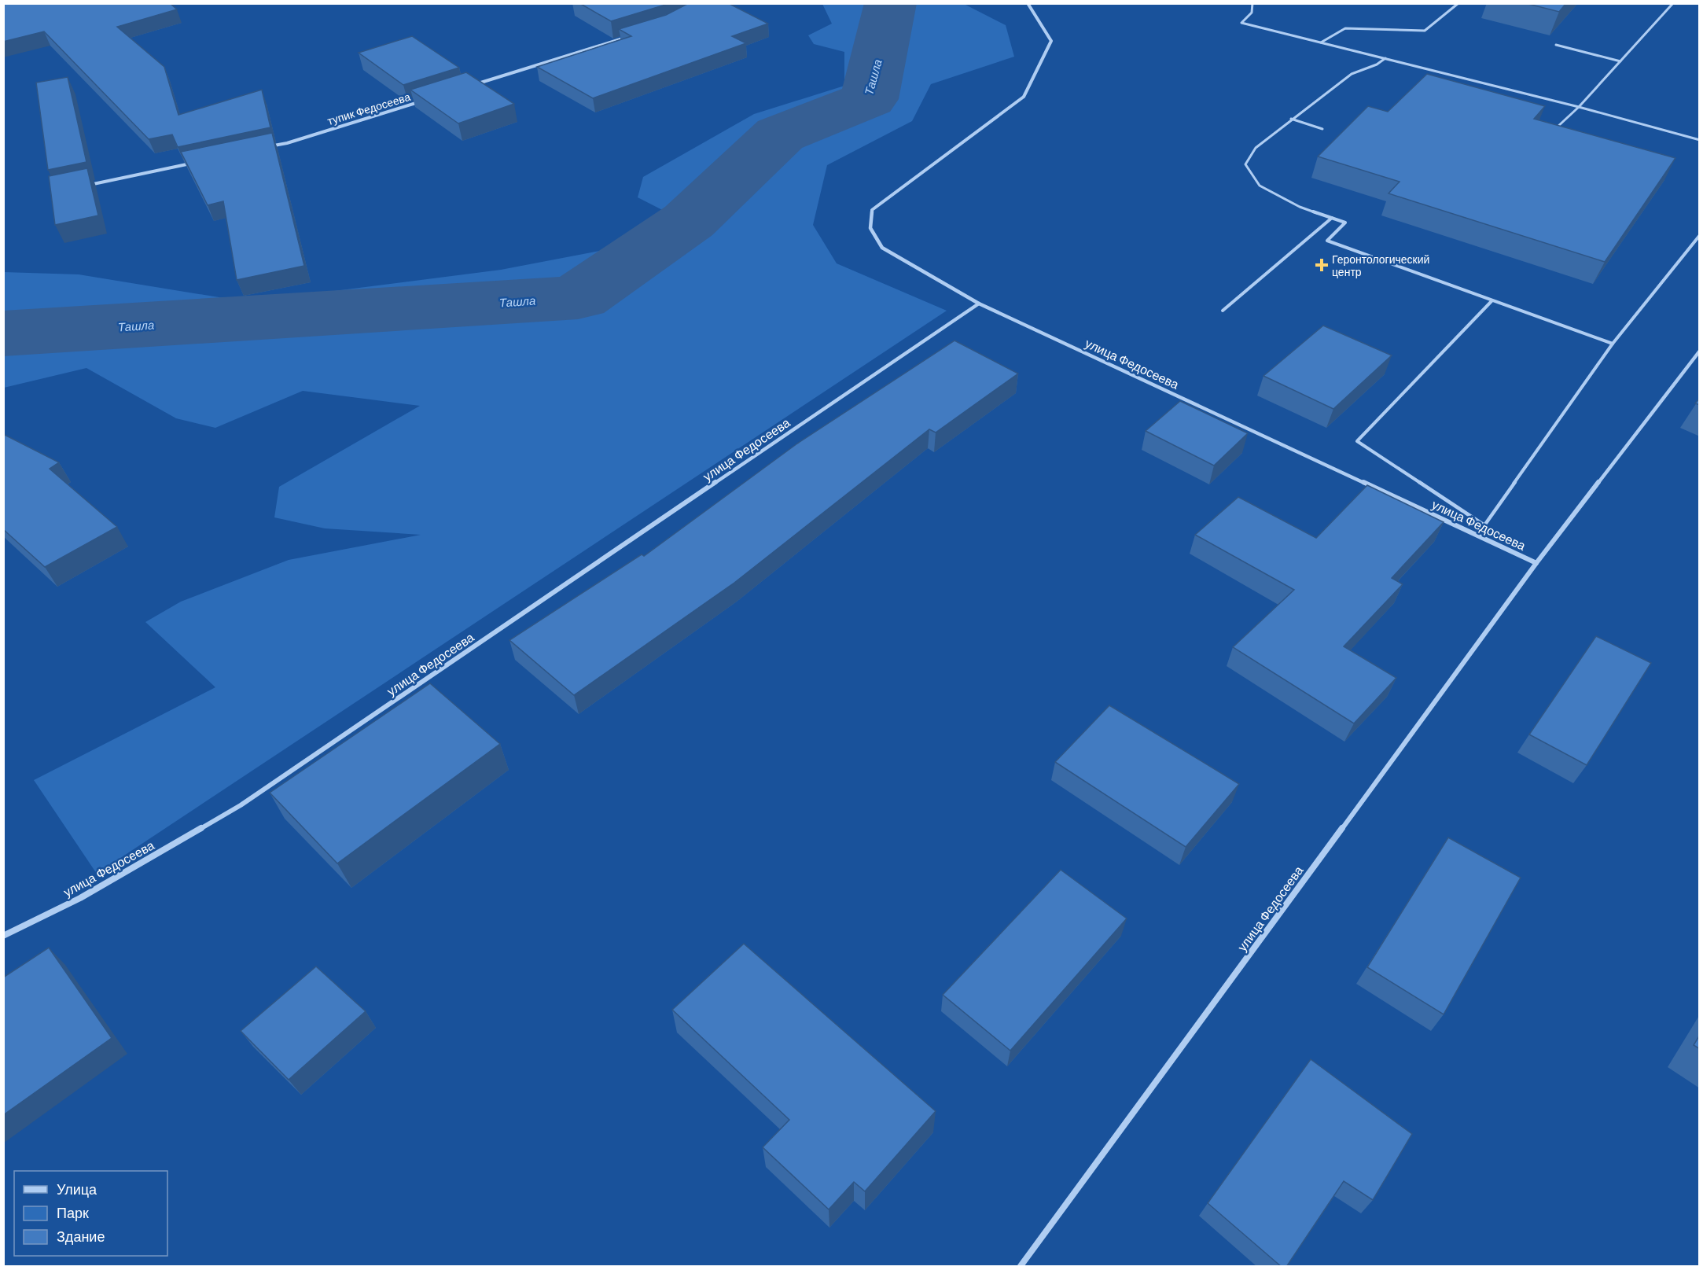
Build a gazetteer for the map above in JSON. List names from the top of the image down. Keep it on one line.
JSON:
{"streets":{"street":["тупик Федосеева","улица Федосеева"]},"water":["Ташла"],"places":{"health":["Геронтологический центр"]},"legend":["Улица","Парк","Здание"]}
